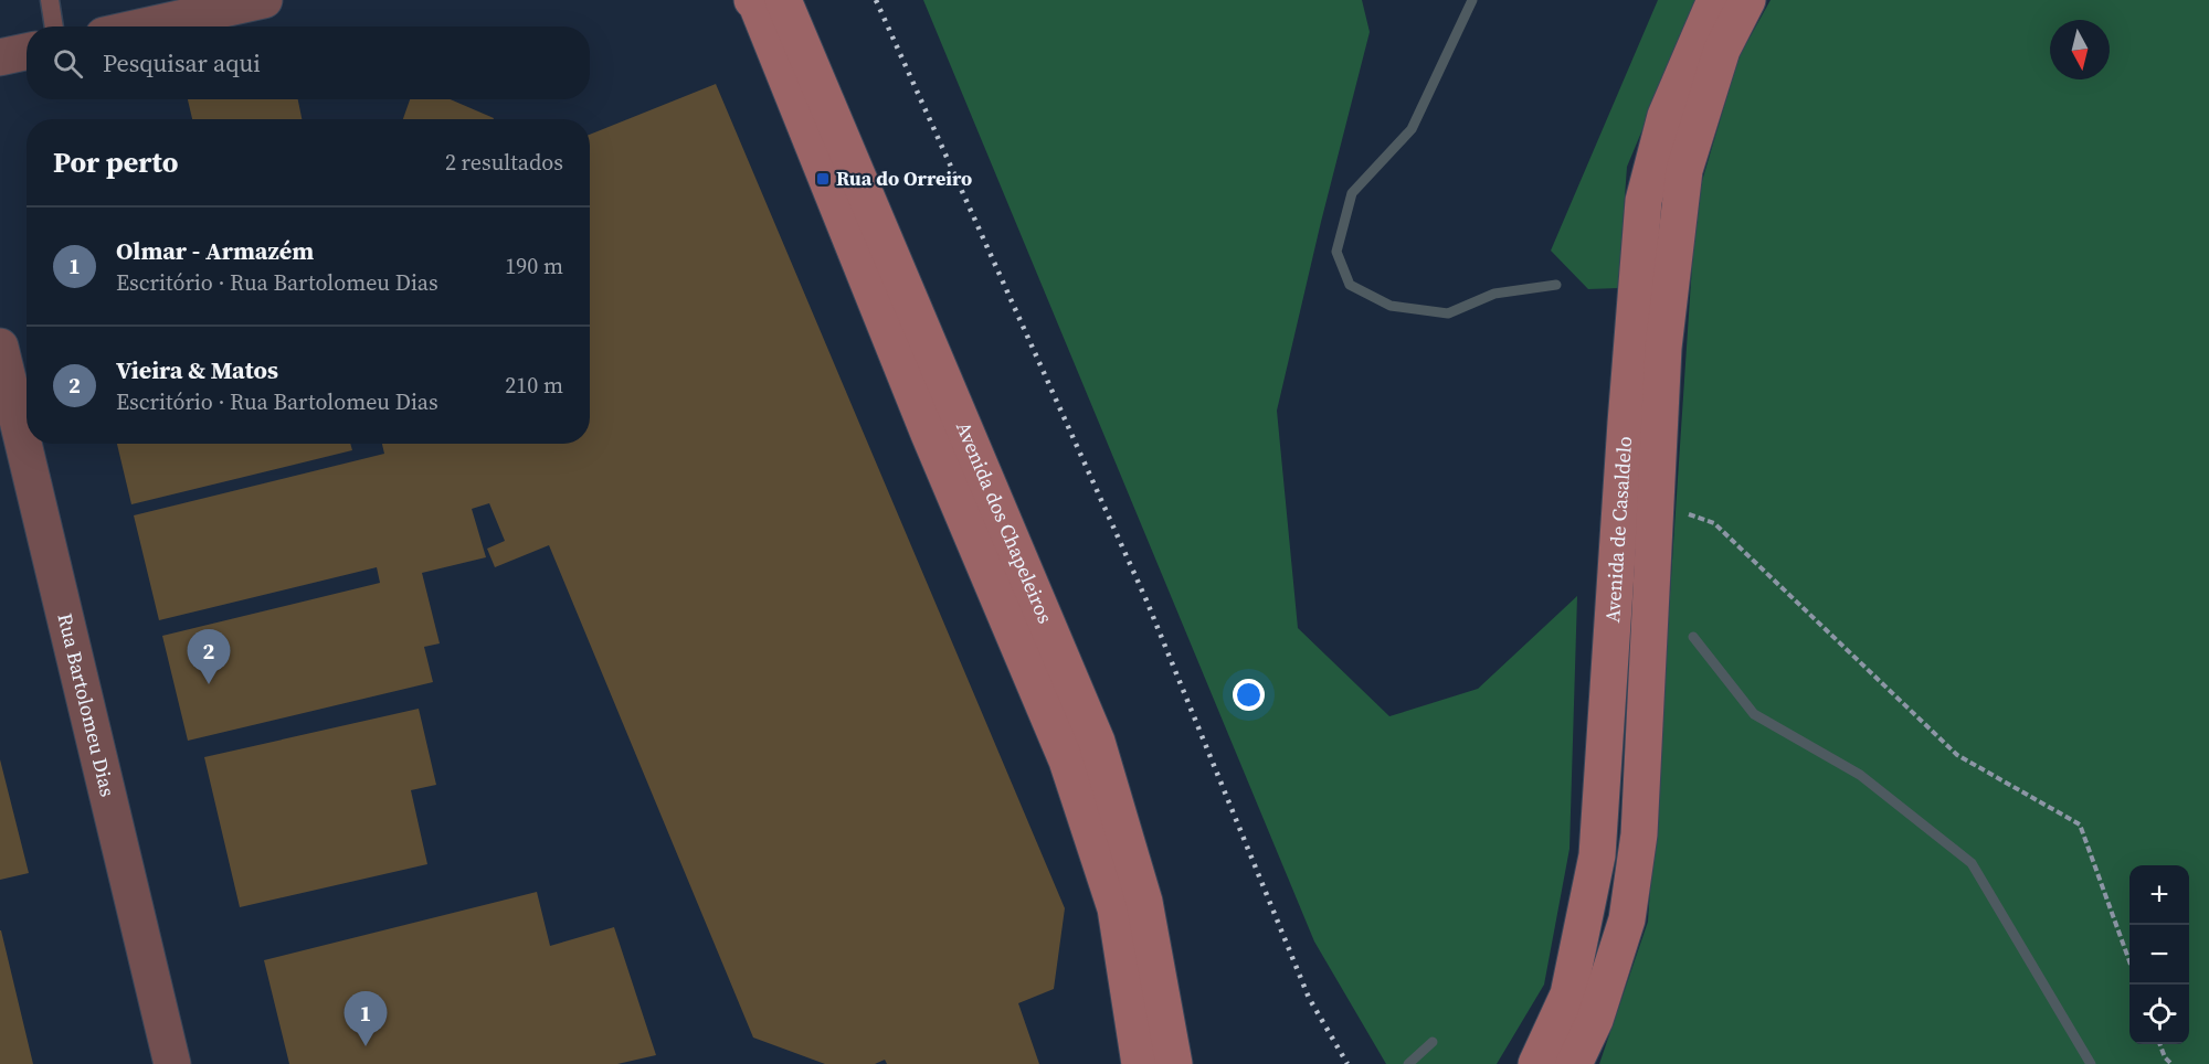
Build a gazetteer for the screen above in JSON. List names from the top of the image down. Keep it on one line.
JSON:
{"streets":{"street":["Avenida dos Chapeleiros","Avenida de Casaldelo","Rua Bartolomeu Dias"]},"places":{"transit":["Rua do Orreiro"]},"north":"bottom","page":{"search":"Pesquisar aqui","heading":["Por perto","2 resultados"],"list":[{"mark":"1","name":"Olmar - Armazém","note":"Escritório · Rua Bartolomeu Dias","value":"190 m"},{"mark":"2","name":"Vieira & Matos","note":"Escritório · Rua Bartolomeu Dias","value":"210 m"}],"pins":["2","1"],"map_buttons":["+","−"]}}
